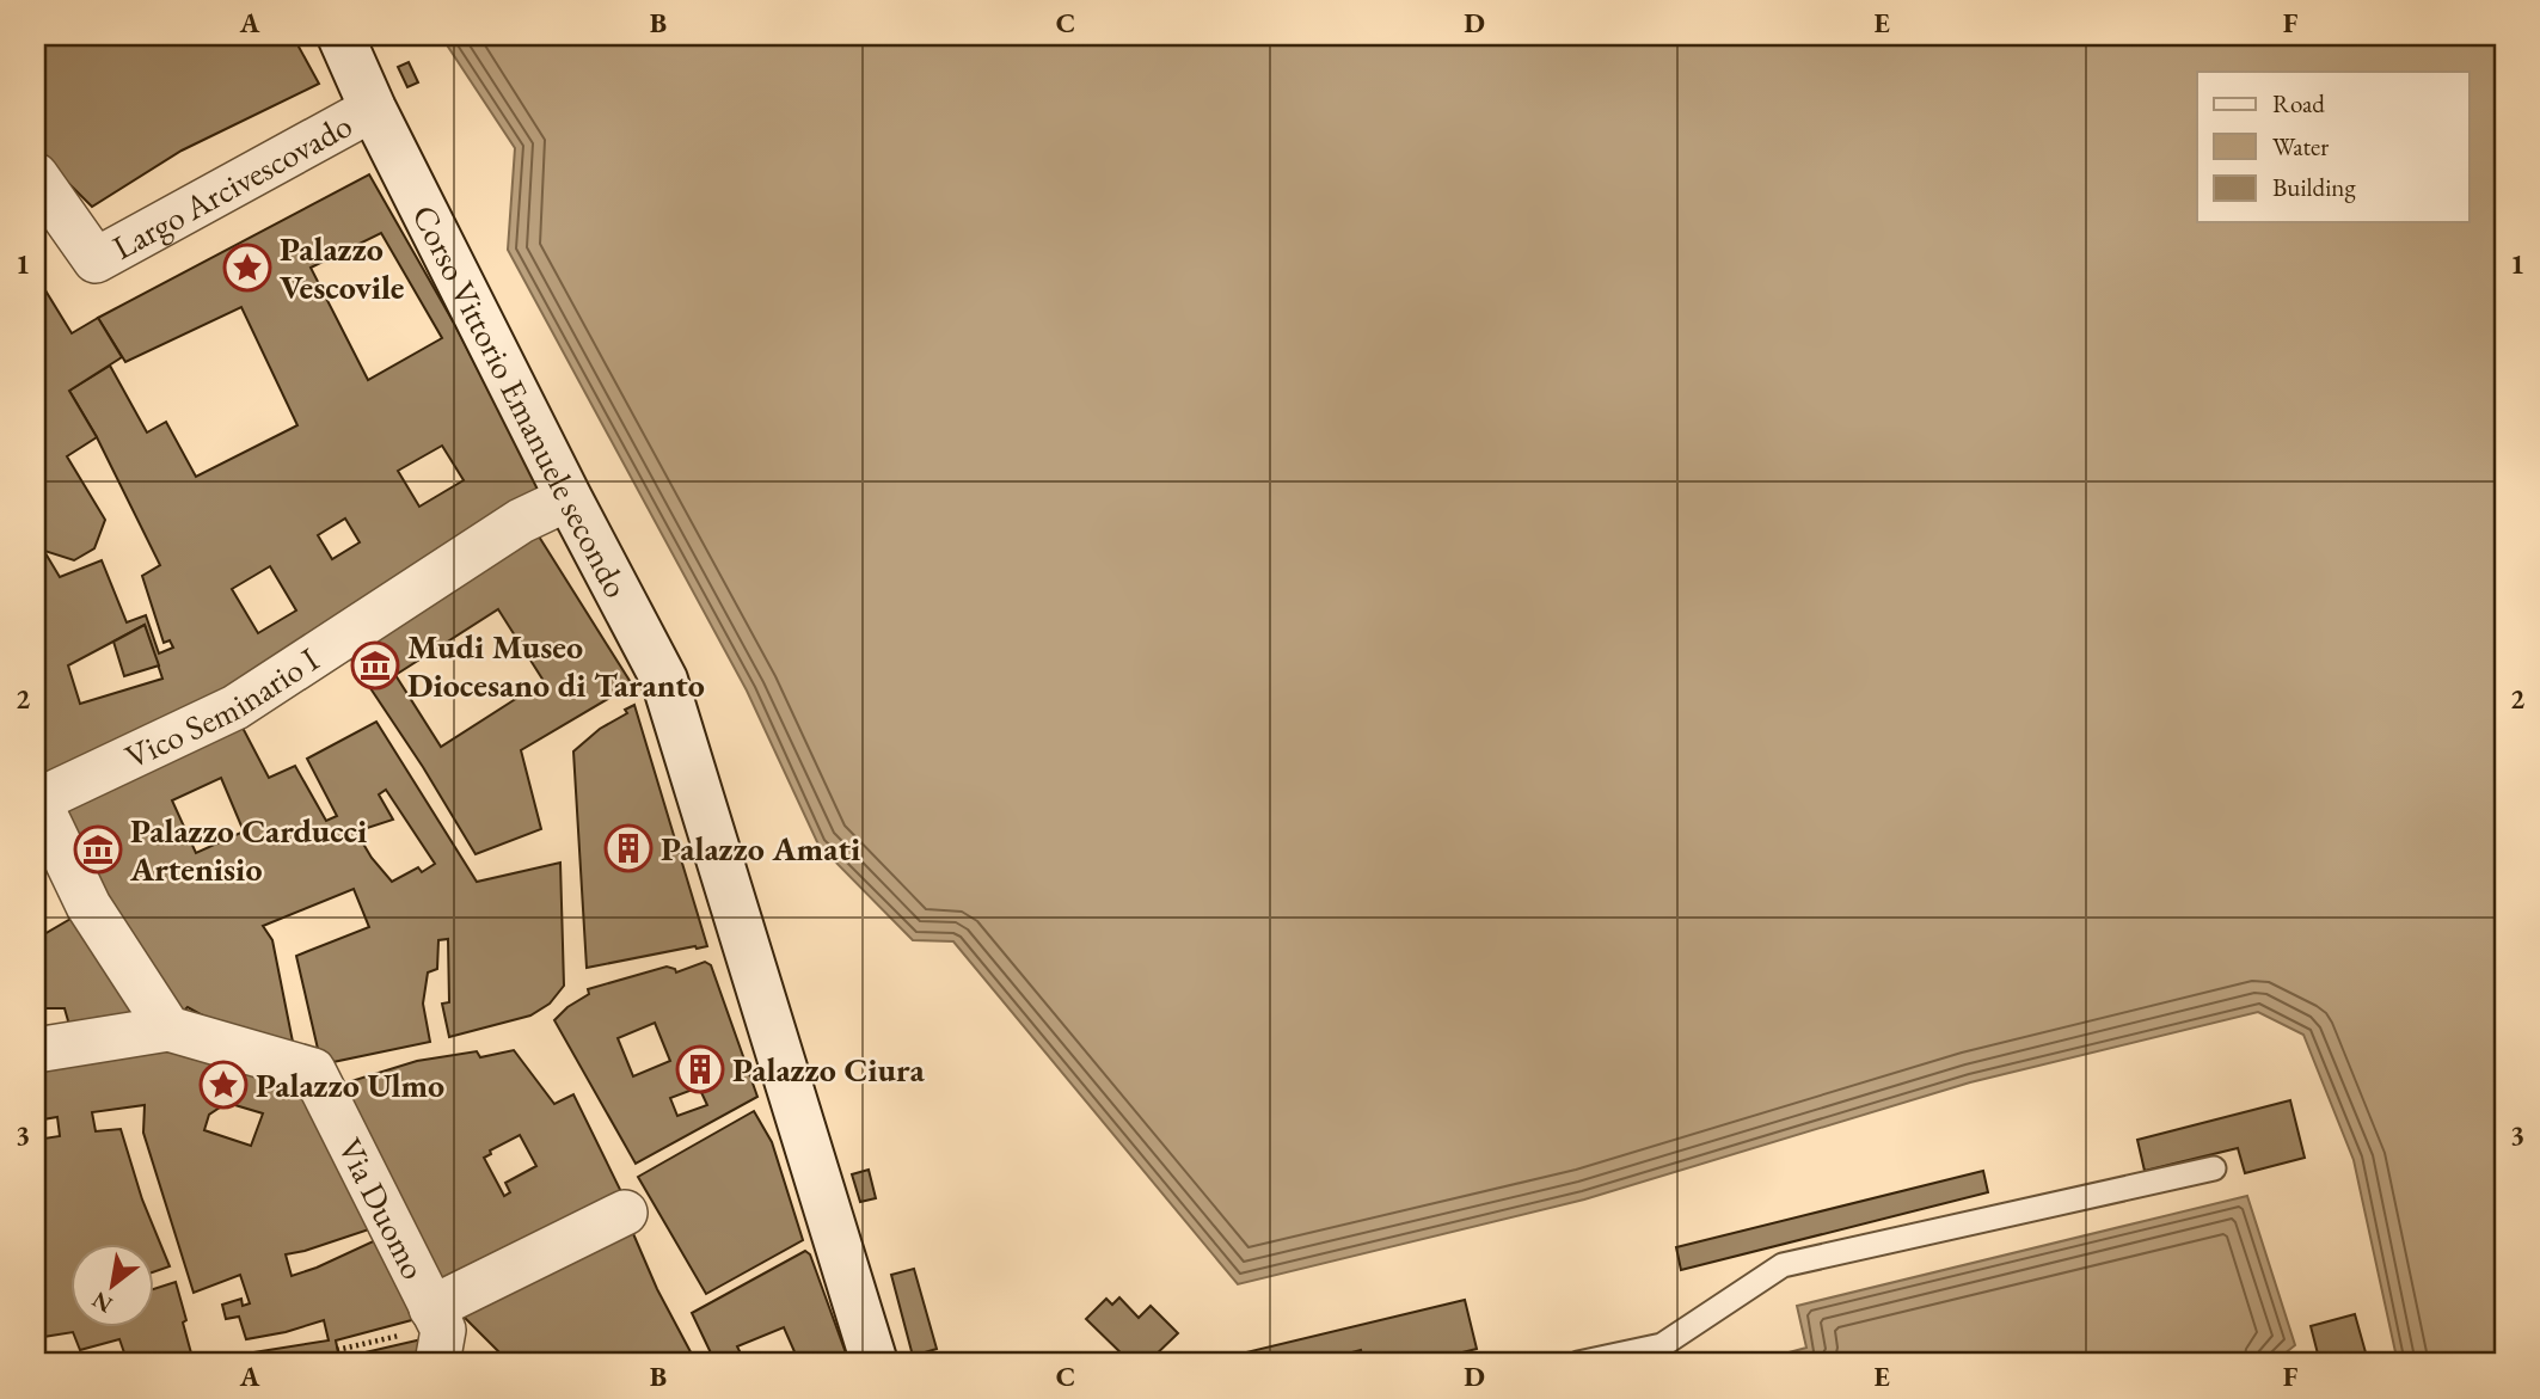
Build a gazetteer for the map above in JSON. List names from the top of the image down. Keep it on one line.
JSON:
{"streets":{"main road":["Corso Vittorio Emanuele secondo"],"street":["Largo Arcivescovado","Vico Seminario I","Via Duomo"]},"crossings":[["Largo Arcivescovado","Corso Vittorio Emanuele secondo"],["Corso Vittorio Emanuele secondo","Vico Seminario I"]],"places":{"place":["Palazzo Vescovile","Palazzo Ulmo"],"museum":["Mudi Museo Diocesano di Taranto","Palazzo Carducci Artenisio"],"building":["Palazzo Amati","Palazzo Ciura"]},"legend":["Road","Water","Building"],"north":"bottom left","grid":{"columns":["A","B","C","D","E","F"],"rows":["1","2","3"]}}
